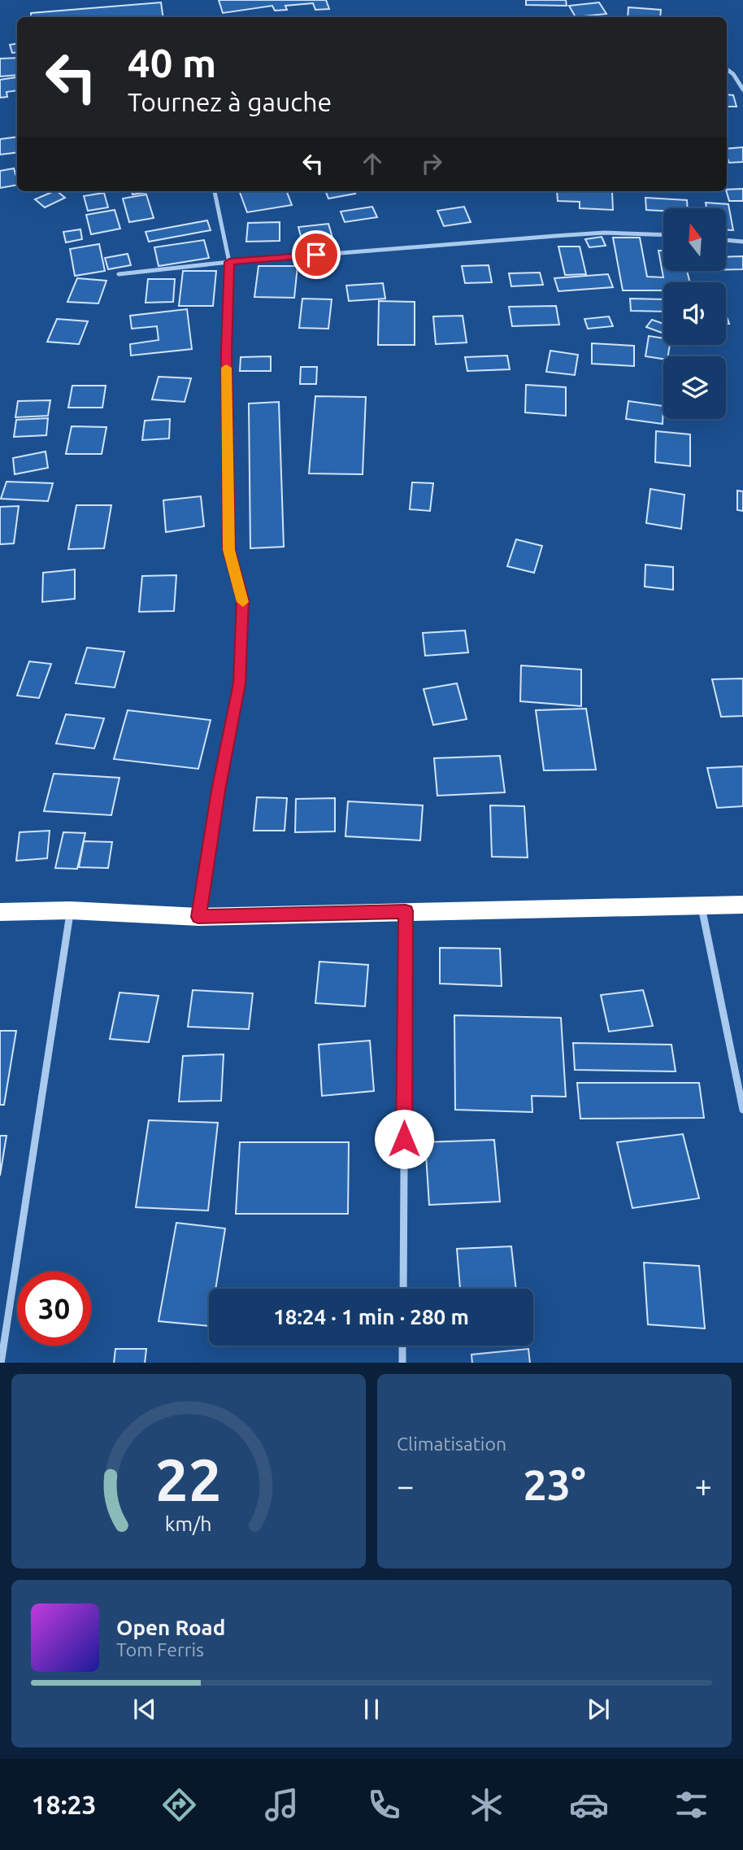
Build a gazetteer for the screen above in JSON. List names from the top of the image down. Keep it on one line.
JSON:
{"north":"top","page":{"turn":["40 m","Tournez à gauche"],"limit":"30","trip":"18:24 · 1 min · 280 m","tile":"Climatisation","heat":["−","23°","+"],"song":["Open Road","Tom Ferris"],"tabs":"18:23","gauge":["22","km/h"]}}
